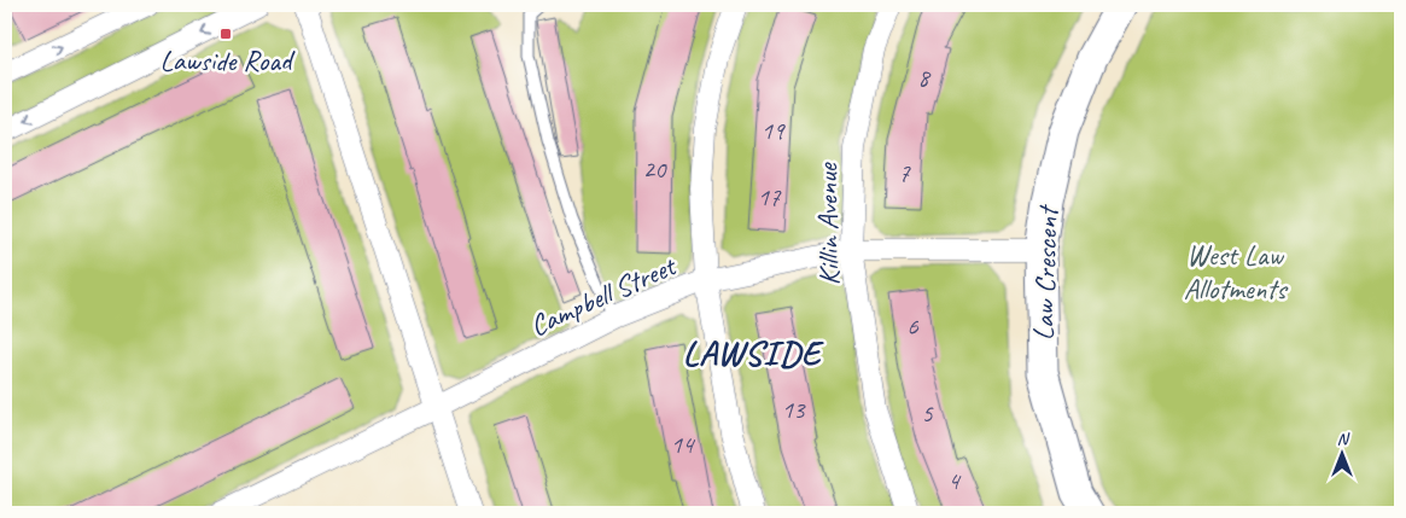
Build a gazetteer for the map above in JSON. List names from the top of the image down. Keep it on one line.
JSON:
{"streets":{"street":["Killin Avenue","Law Crescent","Campbell Street"]},"crossings":[["Killin Avenue","Campbell Street"],["Law Crescent","Campbell Street"]],"districts":["LAWSIDE"],"parks":["West Law Allotments"],"places":{"transit":["Lawside Road"]},"house_numbers":["8","19","20","7","17","6","13","5","14","4"],"north":"top"}
